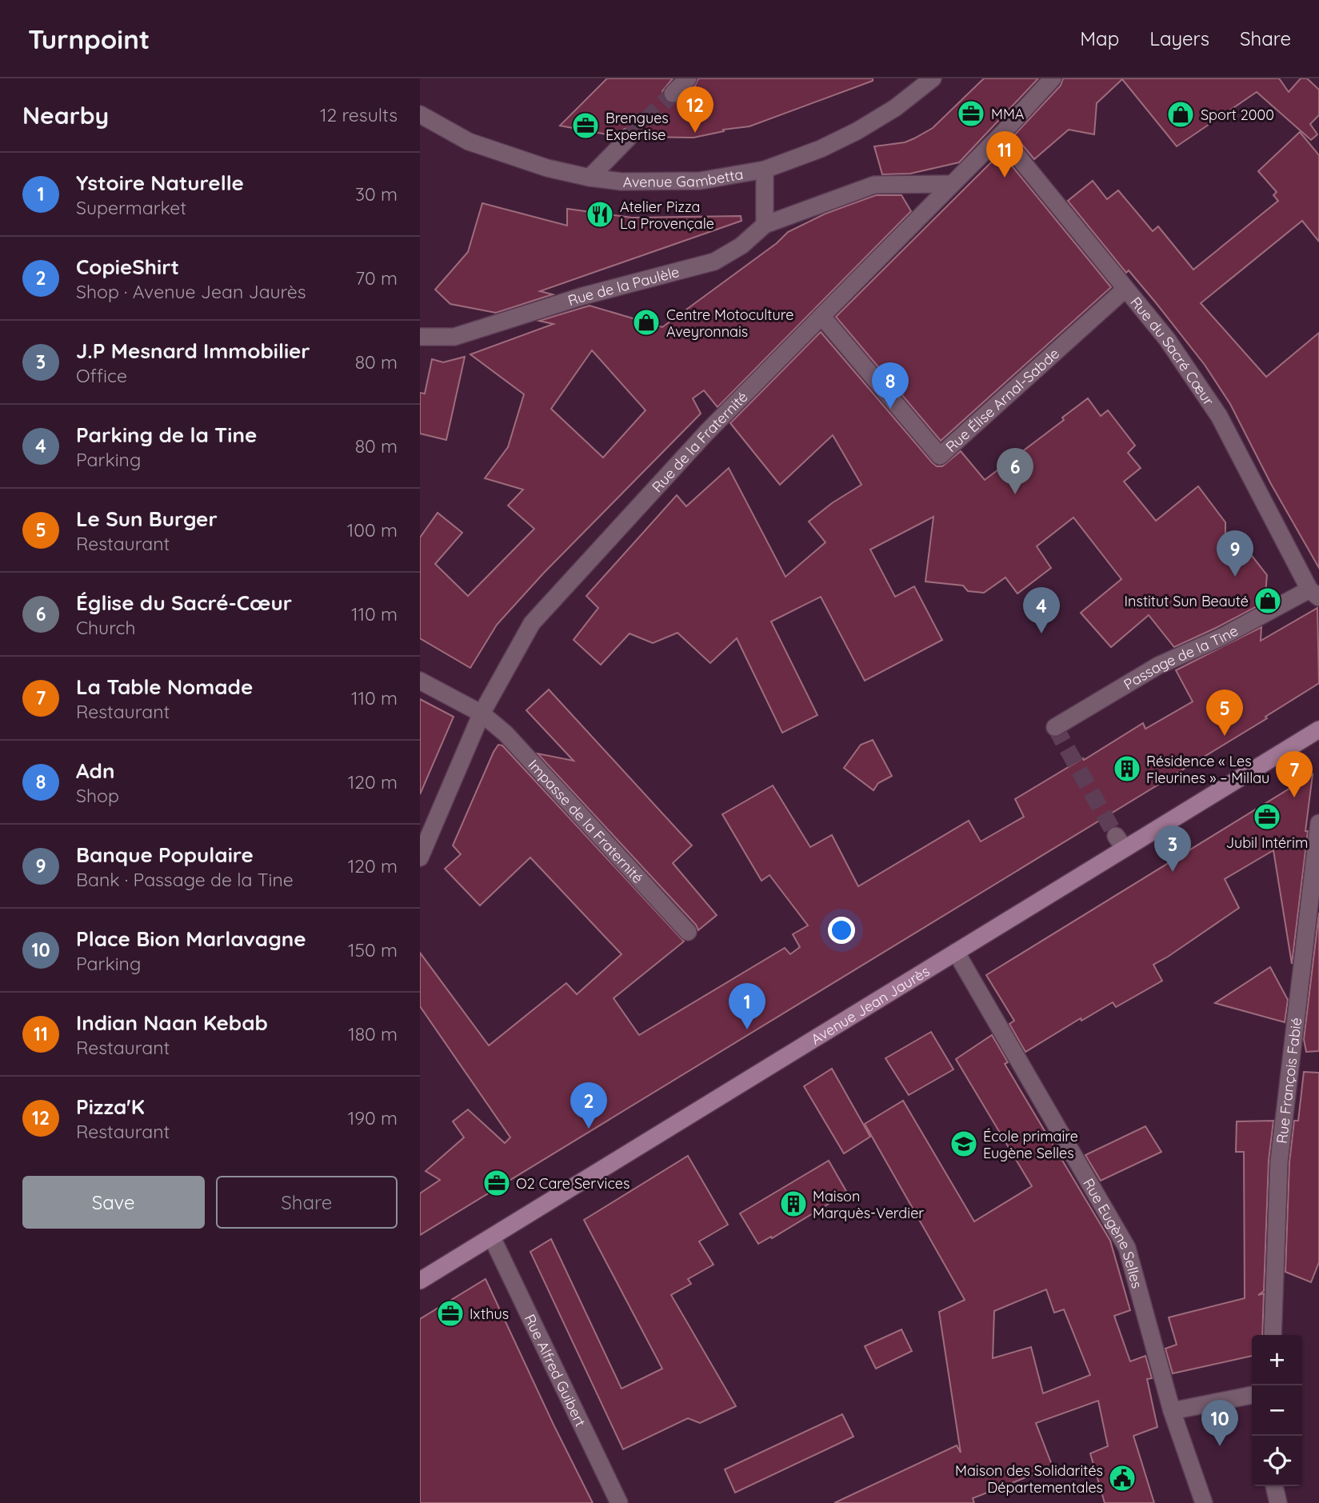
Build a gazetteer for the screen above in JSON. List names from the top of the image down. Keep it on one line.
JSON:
{"streets":{"main road":["Avenue Jean Jaurès"],"street":["Avenue Gambetta","Rue de la Paulèle","Rue du Sacré Cœur","Rue Élise Arnal-Sabde","Rue de la Fraternité","Passage de la Tine","Impasse de la Fraternité","Rue François Fabié","Rue Eugène Selles","Rue Alfred Guibert"]},"crossings":[["Rue du Sacré Cœur","Rue Élise Arnal-Sabde"],["Rue du Sacré Cœur","Rue de la Fraternité"],["Rue du Sacré Cœur","Passage de la Tine"],["Rue Élise Arnal-Sabde","Rue de la Fraternité"],["Rue de la Fraternité","Impasse de la Fraternité"],["Avenue Jean Jaurès","Rue Eugène Selles"],["Avenue Jean Jaurès","Rue Alfred Guibert"]],"places":{"office":["MMA","Brengues Expertise","Jubil Intérim","O2 Care Services","Ixthus"],"shop":["Sport 2000","Centre Motoculture Aveyronnais","Institut Sun Beauté"],"restaurant":["Atelier Pizza La Provençale"],"building":["Résidence « Les Fleurines » – Millau","Maison Marquès-Verdier"],"school or university":["École primaire Eugène Selles"],"public building":["Maison des Solidarités Départementales"]},"page":{"header":"Turnpoint","nav":["Map","Layers","Share"],"heading":["Nearby","12 results"],"pins":["12","11","8","6","9","4","5","7","3","1","2","10"],"list":[{"mark":"1","name":"Ystoire Naturelle","note":"Supermarket","value":"30 m"},{"mark":"2","name":"CopieShirt","note":"Shop · Avenue Jean Jaurès","value":"70 m"},{"mark":"3","name":"J.P Mesnard Immobilier","note":"Office","value":"80 m"},{"mark":"4","name":"Parking de la Tine","note":"Parking","value":"80 m"},{"mark":"5","name":"Le Sun Burger","note":"Restaurant","value":"100 m"},{"mark":"6","name":"Église du Sacré-Cœur","note":"Church","value":"110 m"},{"mark":"7","name":"La Table Nomade","note":"Restaurant","value":"110 m"},{"mark":"8","name":"Adn","note":"Shop","value":"120 m"},{"mark":"9","name":"Banque Populaire","note":"Bank · Passage de la Tine","value":"120 m"},{"mark":"10","name":"Place Bion Marlavagne","note":"Parking","value":"150 m"},{"mark":"11","name":"Indian Naan Kebab","note":"Restaurant","value":"180 m"},{"mark":"12","name":"Pizza'K","note":"Restaurant","value":"190 m"}],"buttons":["Save","Share"],"map_buttons":["+","−"]}}
